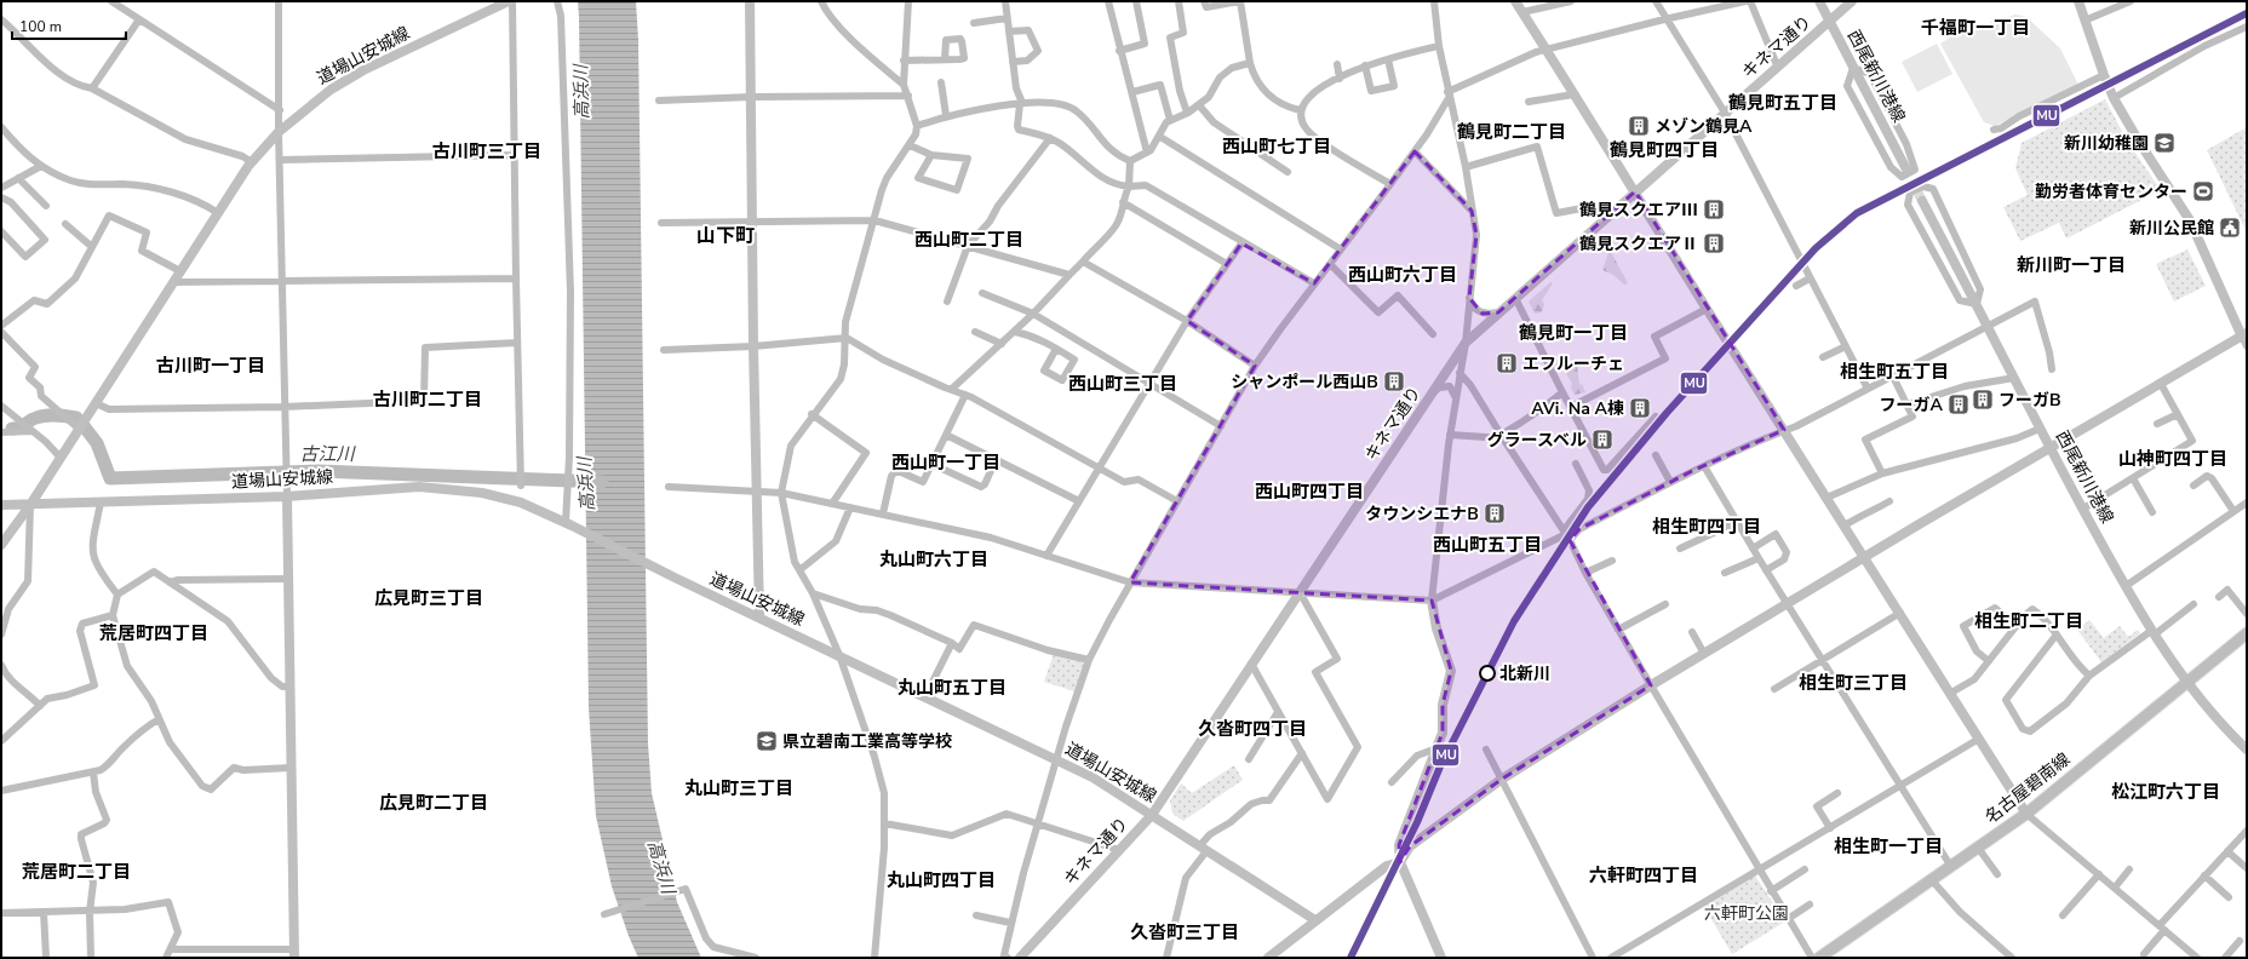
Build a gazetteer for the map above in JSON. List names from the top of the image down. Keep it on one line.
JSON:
{"streets":{"main road":["名古屋碧南線"],"street":["キネマ通り","道場山安城線","西尾新川港線"]},"crossings":[["キネマ通り","道場山安城線"],["キネマ通り","西尾新川港線"],["西尾新川港線","名古屋碧南線"]],"districts":["千福町一丁目","鶴見町五丁目","鶴見町二丁目","西山町七丁目","鶴見町四丁目","古川町三丁目","山下町","西山町二丁目","新川町一丁目","西山町六丁目","鶴見町一丁目","古川町一丁目","相生町五丁目","西山町三丁目","古川町二丁目","山神町四丁目","西山町一丁目","西山町四丁目","相生町四丁目","西山町五丁目","丸山町六丁目","広見町三丁目","相生町二丁目","荒居町四丁目","相生町三丁目","丸山町五丁目","久沓町四丁目","丸山町三丁目","松江町六丁目","広見町二丁目","相生町一丁目","荒居町二丁目","六軒町四丁目","丸山町四丁目","久沓町三丁目"],"water":["高浜川","古江川"],"parks":["六軒町公園"],"places":{"building":["メゾン鶴見A","鶴見スクエアⅢ","鶴見スクエアⅡ","エフルーチェ","シャンポール西山B","フーガB","フーガA","AVi. Na A棟","グラースベル","タウンシエナB"],"school or university":["新川幼稚園","県立碧南工業高等学校"],"sports":["勤労者体育センター"],"public building":["新川公民館"],"other":["北新川"]},"lines":["transit line MU"],"scale_bar":"100 m"}
